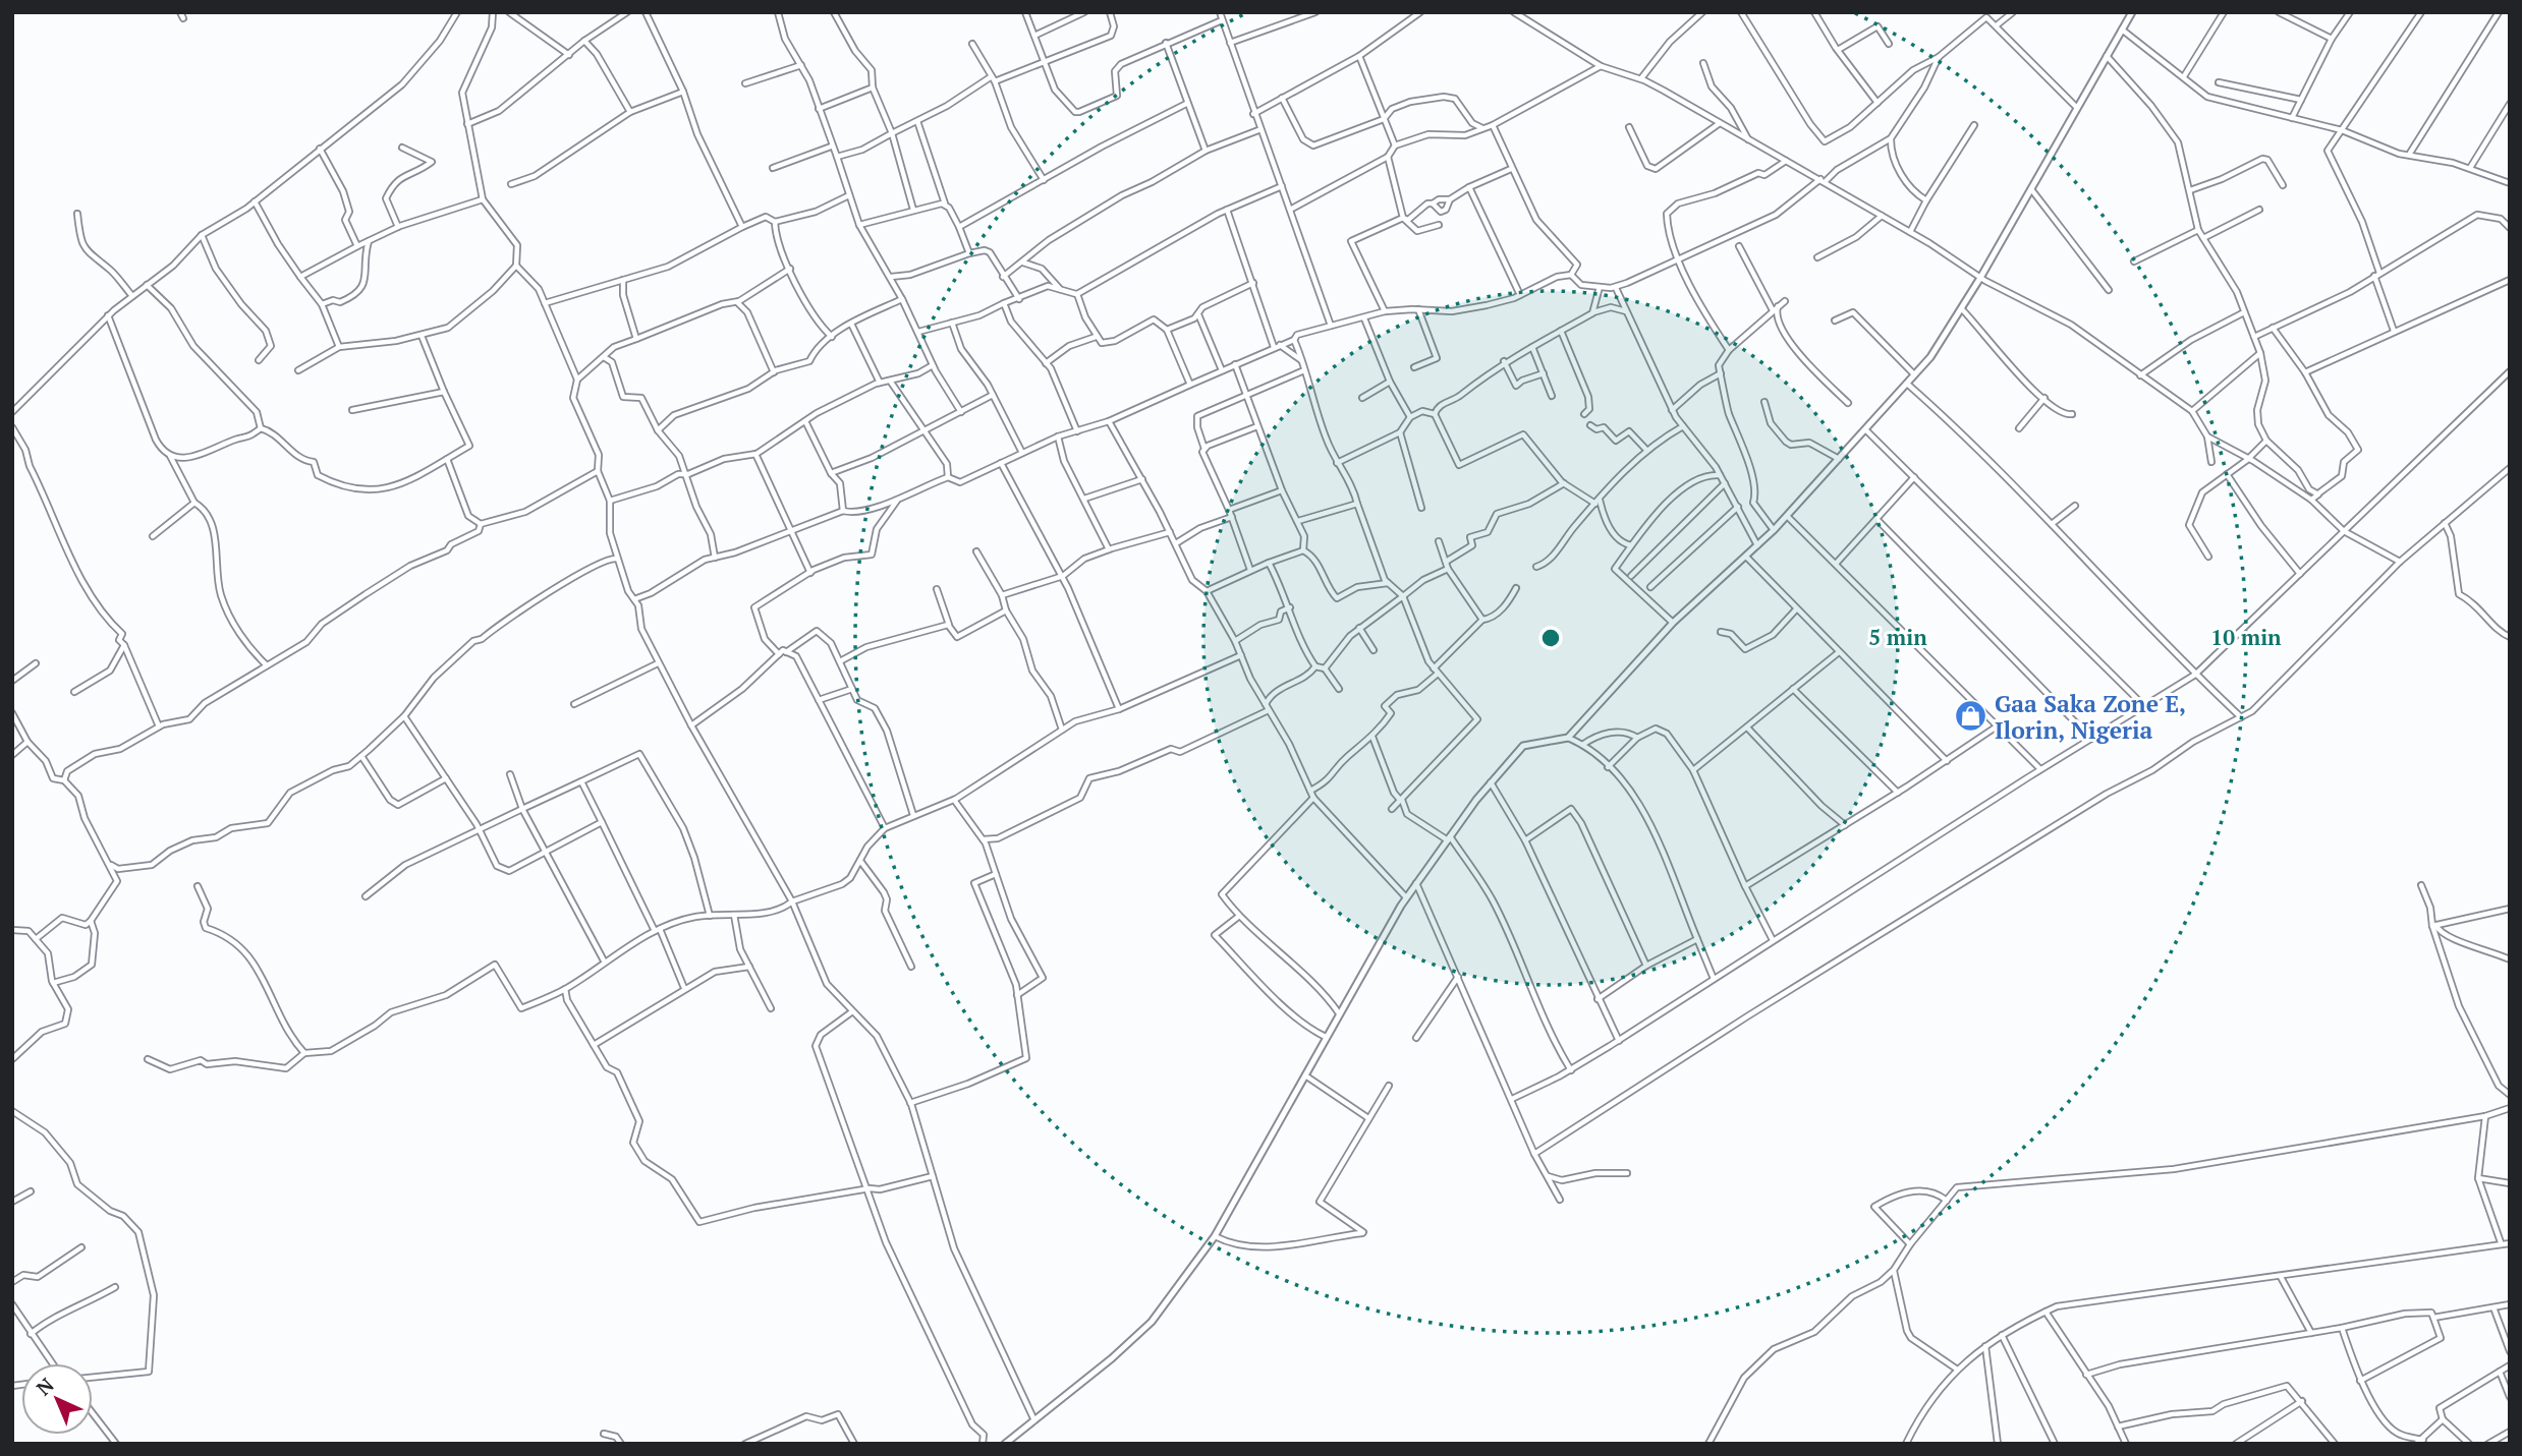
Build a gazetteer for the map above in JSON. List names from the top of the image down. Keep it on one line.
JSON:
{"places":{"shop":["Gaa Saka Zone E, Ilorin, Nigeria"]},"north":"top left","rings":["5 min","10 min"]}
